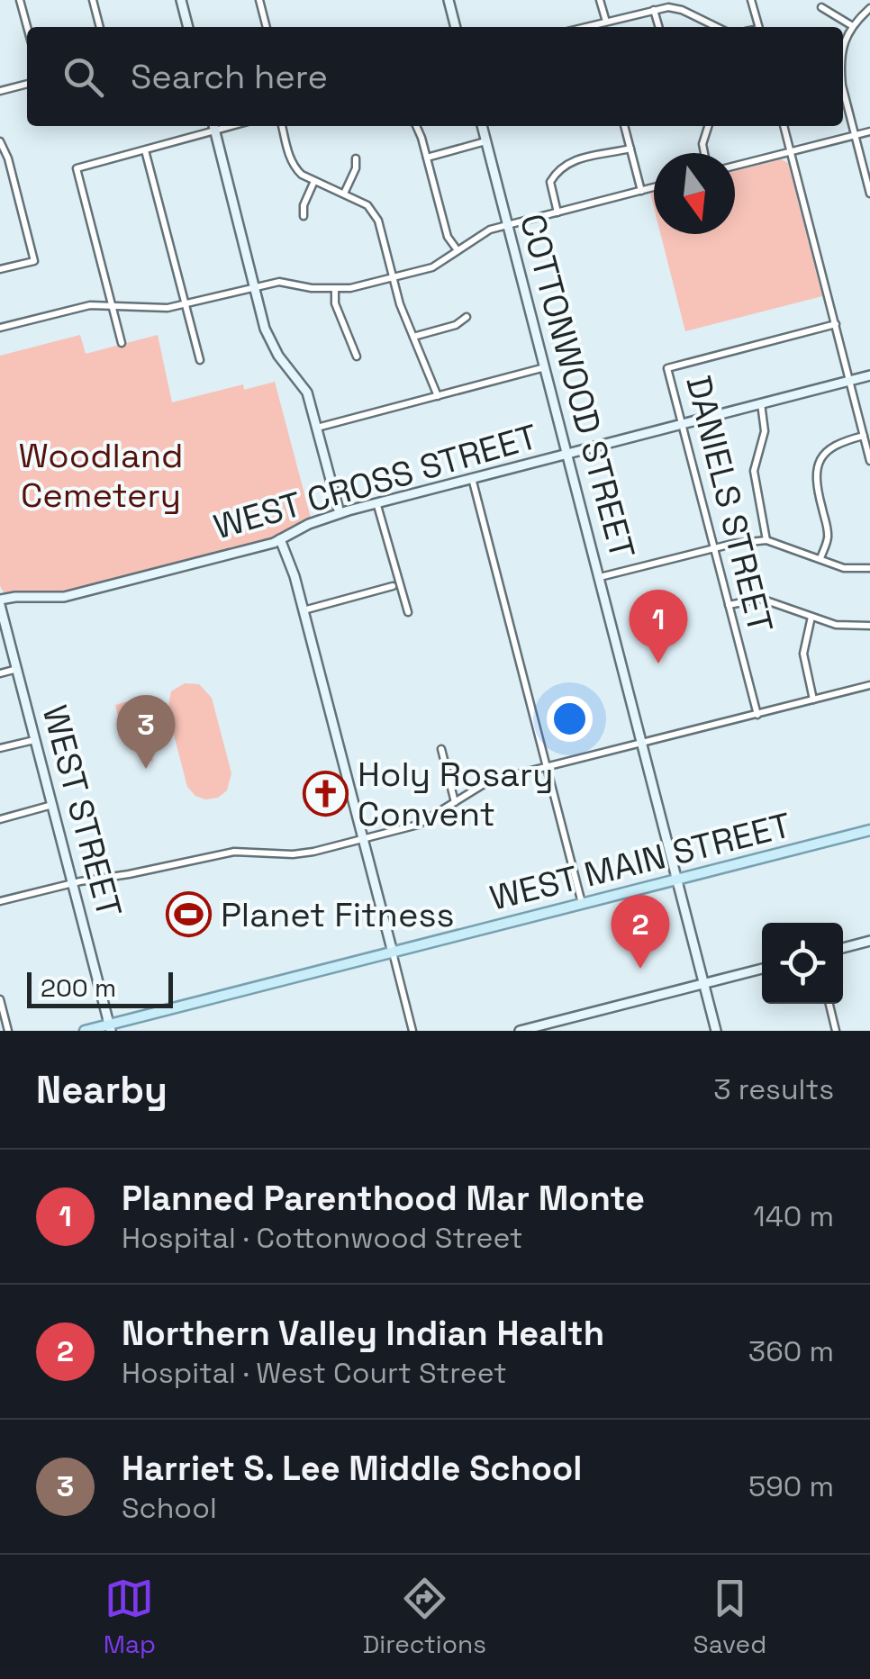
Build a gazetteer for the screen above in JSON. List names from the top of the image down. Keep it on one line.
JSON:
{"streets":{"main road":["WEST MAIN STREET"],"street":["COTTONWOOD STREET","WEST CROSS STREET","DANIELS STREET","WEST STREET"]},"crossings":[["COTTONWOOD STREET","WEST CROSS STREET"],["COTTONWOOD STREET","WEST MAIN STREET"],["WEST CROSS STREET","DANIELS STREET"],["WEST CROSS STREET","WEST STREET"],["WEST STREET","WEST MAIN STREET"]],"parks":["Woodland Cemetery"],"places":{"church":["Holy Rosary Convent"],"sports":["Planet Fitness"]},"scale_bar":"200 m","north":"bottom","page":{"search":"Search here","pins":["1","3","2"],"scale":"200 m","heading":["Nearby","3 results"],"list":[{"mark":"1","name":"Planned Parenthood Mar Monte","note":"Hospital · Cottonwood Street","value":"140 m"},{"mark":"2","name":"Northern Valley Indian Health","note":"Hospital · West Court Street","value":"360 m"},{"mark":"3","name":"Harriet S. Lee Middle School","note":"School","value":"590 m"}],"nav":["Map","Directions","Saved"]}}
